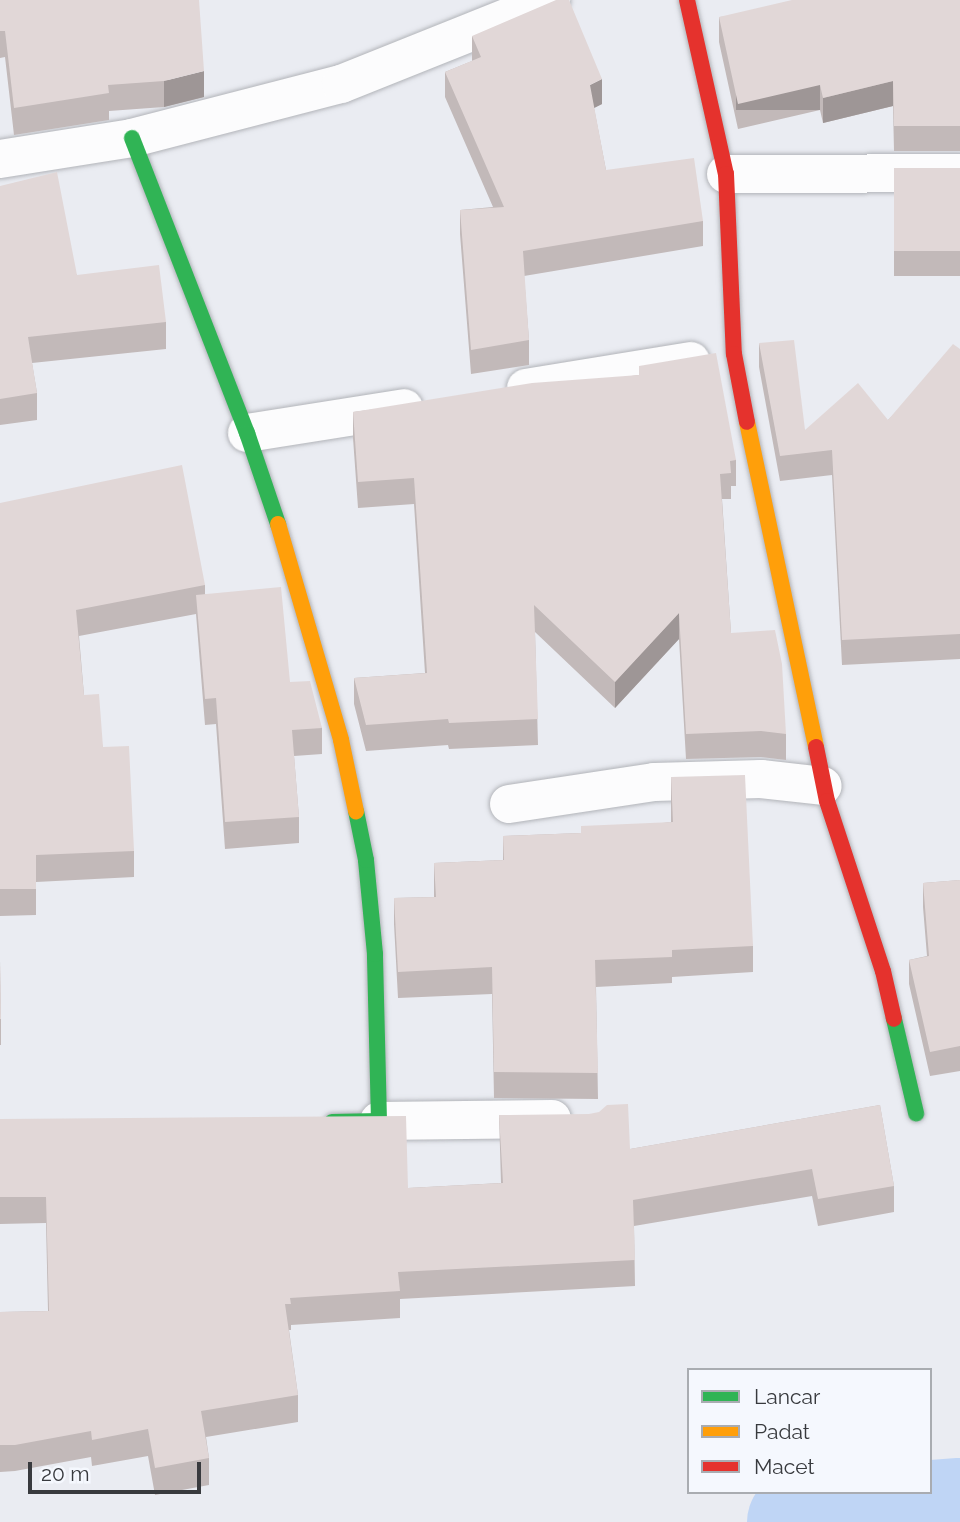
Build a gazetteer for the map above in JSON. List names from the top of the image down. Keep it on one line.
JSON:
{"legend":["Lancar","Padat","Macet"],"scale_bar":"20 m"}
